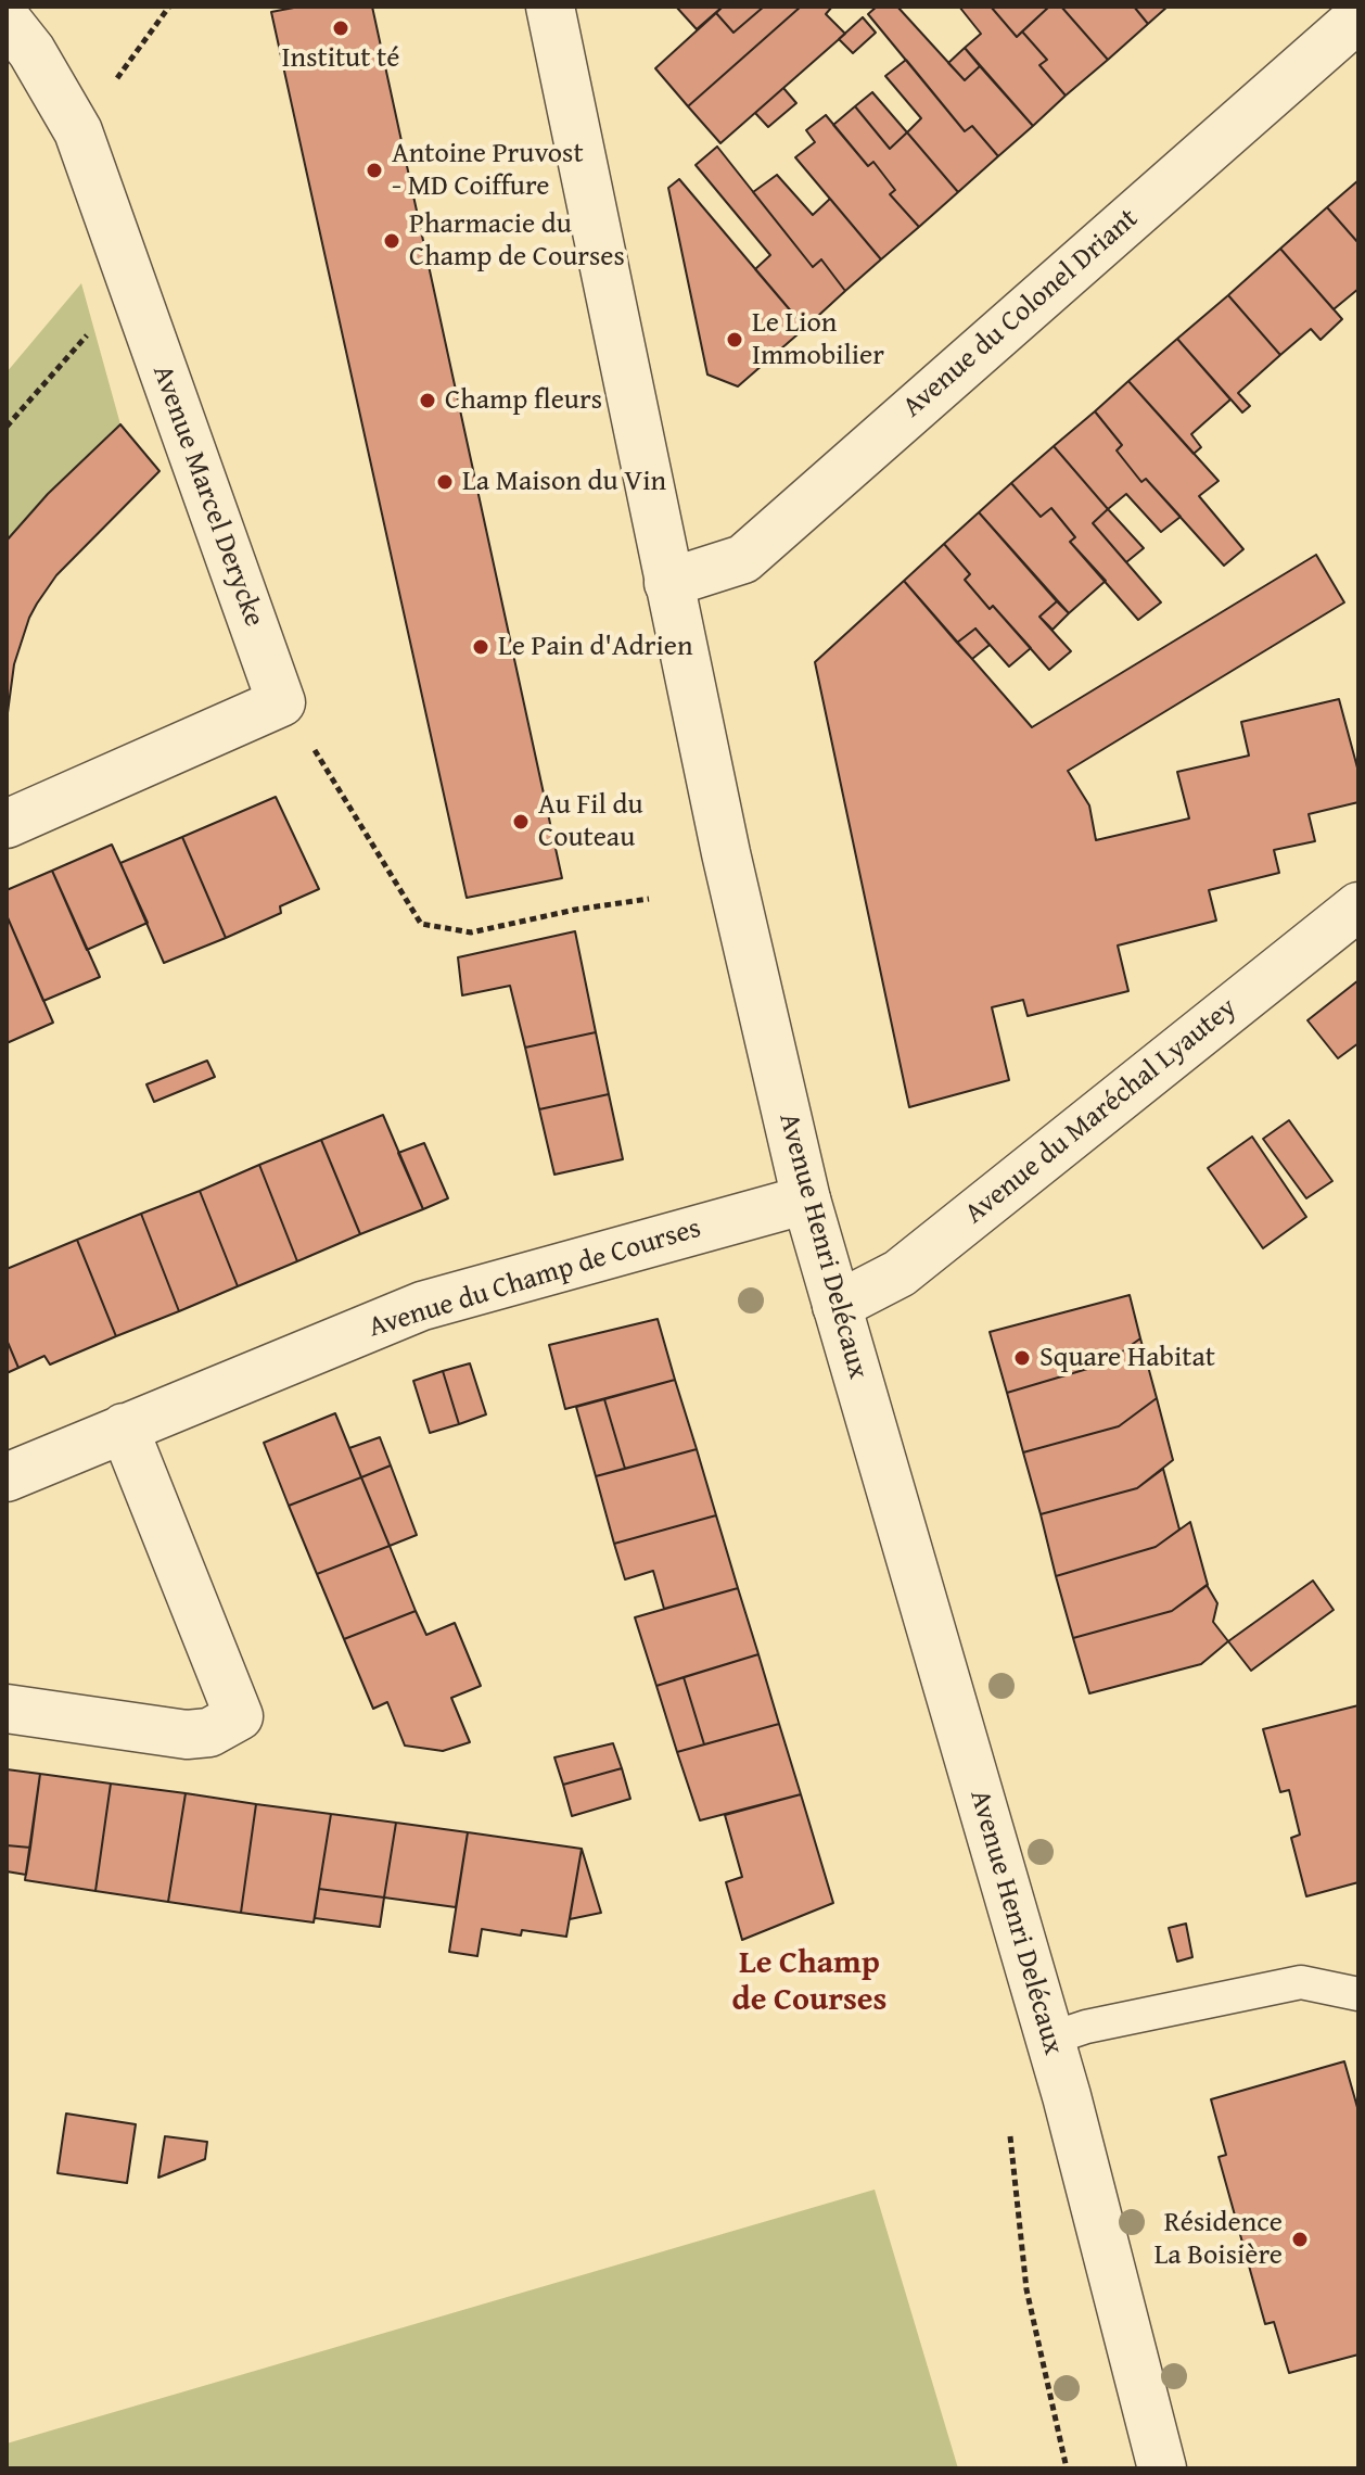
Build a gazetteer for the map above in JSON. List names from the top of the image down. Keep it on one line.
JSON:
{"streets":{"street":["Avenue du Colonel Driant","Avenue Marcel Derycke","Avenue du Maréchal Lyautey","Avenue Henri Delécaux","Avenue du Champ de Courses"]},"crossings":[["Avenue du Colonel Driant","Avenue Henri Delécaux"],["Avenue du Maréchal Lyautey","Avenue Henri Delécaux"],["Avenue Henri Delécaux","Avenue du Champ de Courses"]],"districts":["Le Champ de Courses"],"places":["Institut té","Antoine Pruvost - MD Coiffure","Pharmacie du Champ de Courses","Le Lion Immobilier","Champ fleurs","La Maison du Vin","Le Pain d'Adrien","Au Fil du Couteau","Square Habitat","Résidence La Boisière"]}
